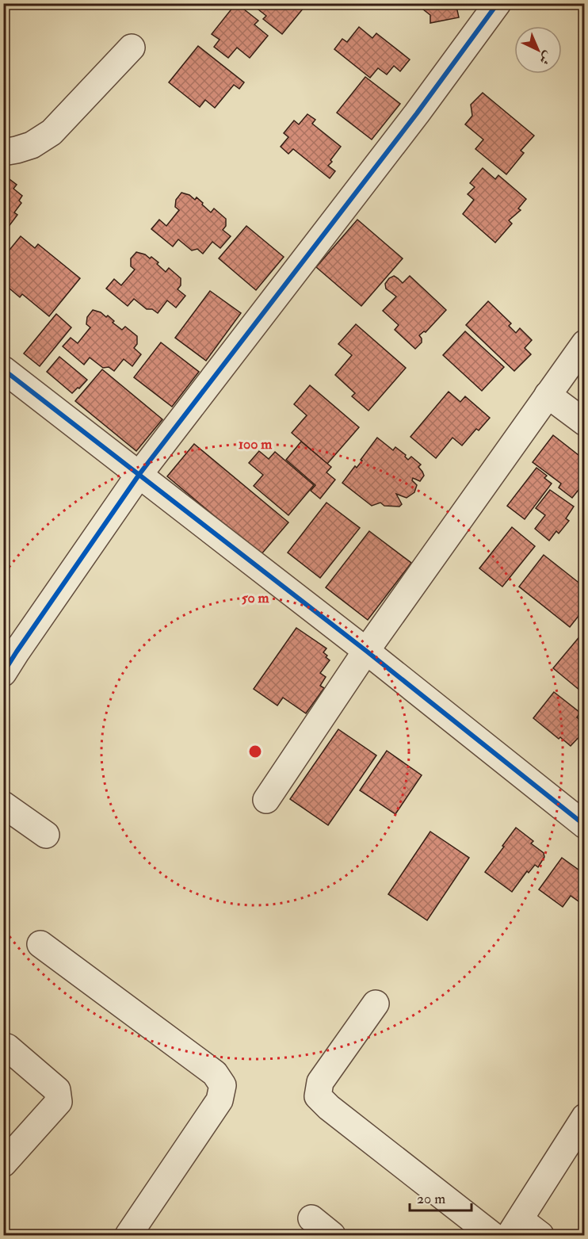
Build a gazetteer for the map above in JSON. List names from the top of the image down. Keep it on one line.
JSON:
{"scale_bar":"20 m","north":"bottom right","rings":["100 m","50 m"]}
